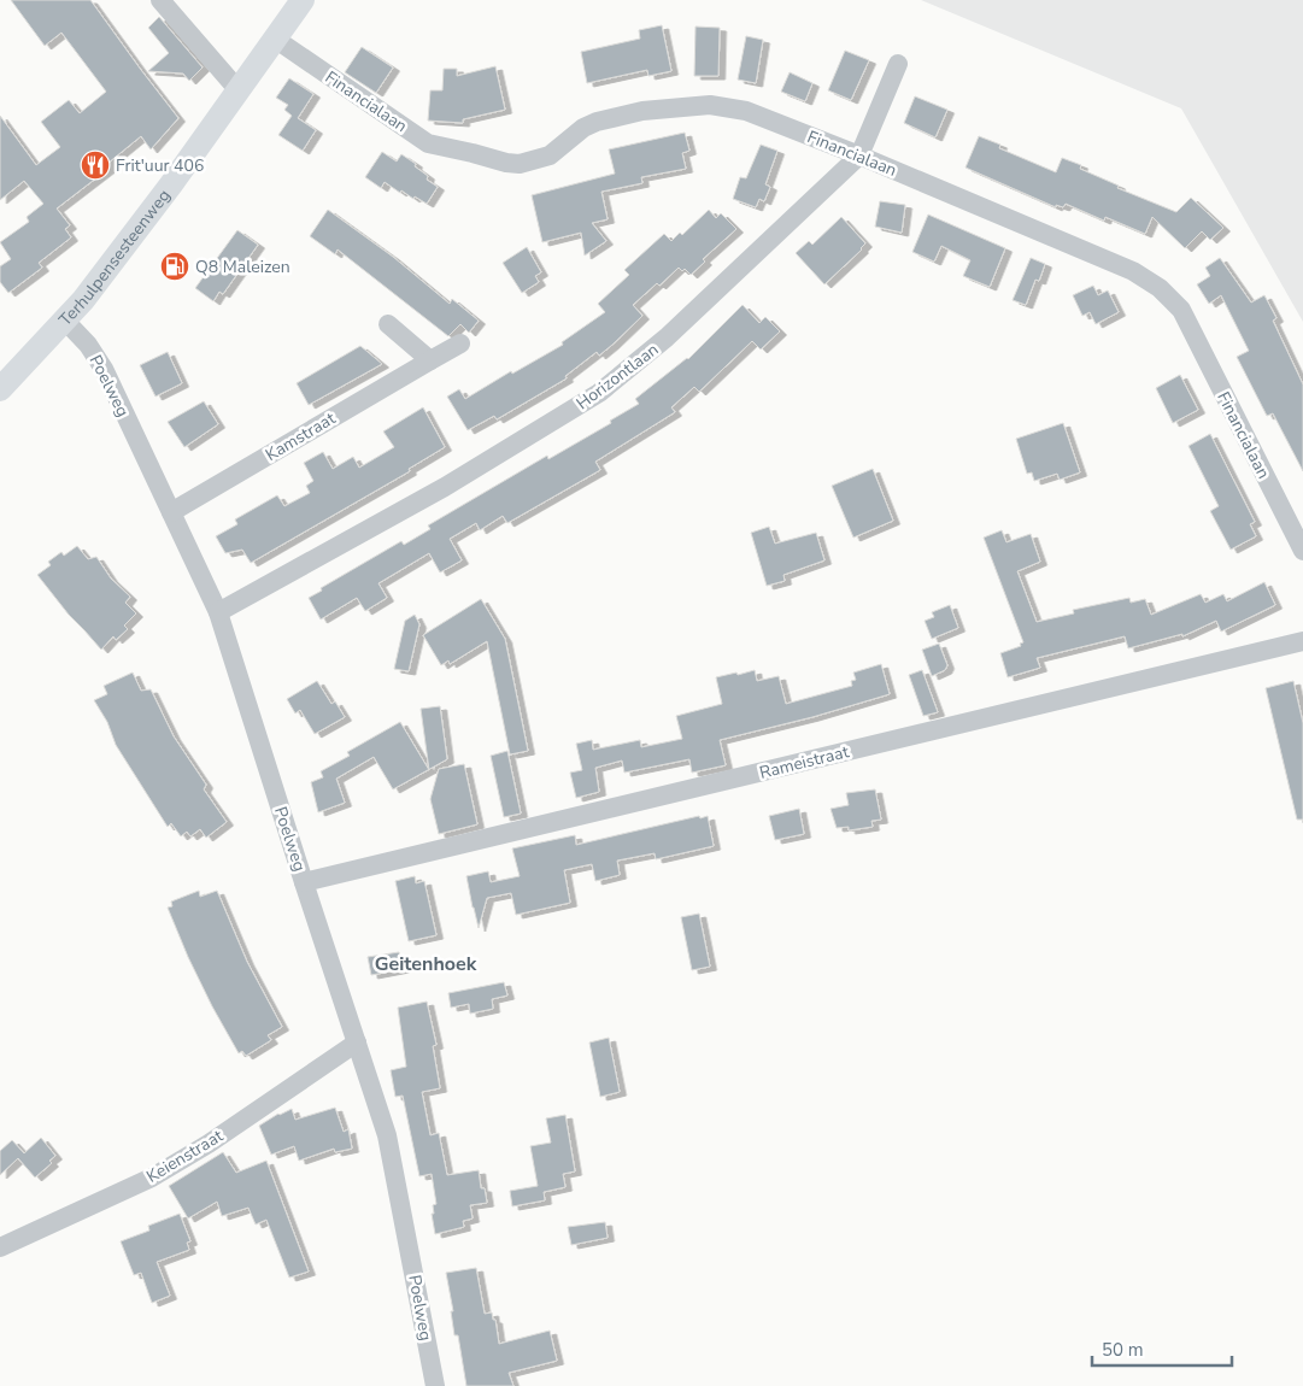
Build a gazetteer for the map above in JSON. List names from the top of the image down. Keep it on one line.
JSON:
{"streets":{"main road":["Terhulpensesteenweg"],"street":["Financialaan","Horizontlaan","Poelweg","Kamstraat","Rameistraat","Keienstraat"]},"crossings":[["Financialaan","Terhulpensesteenweg"],["Financialaan","Horizontlaan"],["Terhulpensesteenweg","Poelweg"],["Horizontlaan","Poelweg"],["Poelweg","Kamstraat"],["Poelweg","Rameistraat"],["Poelweg","Keienstraat"]],"districts":["Geitenhoek"],"places":{"restaurant":["Frit'uur 406"],"fuel station":["Q8 Maleizen"]},"scale_bar":"50 m"}
